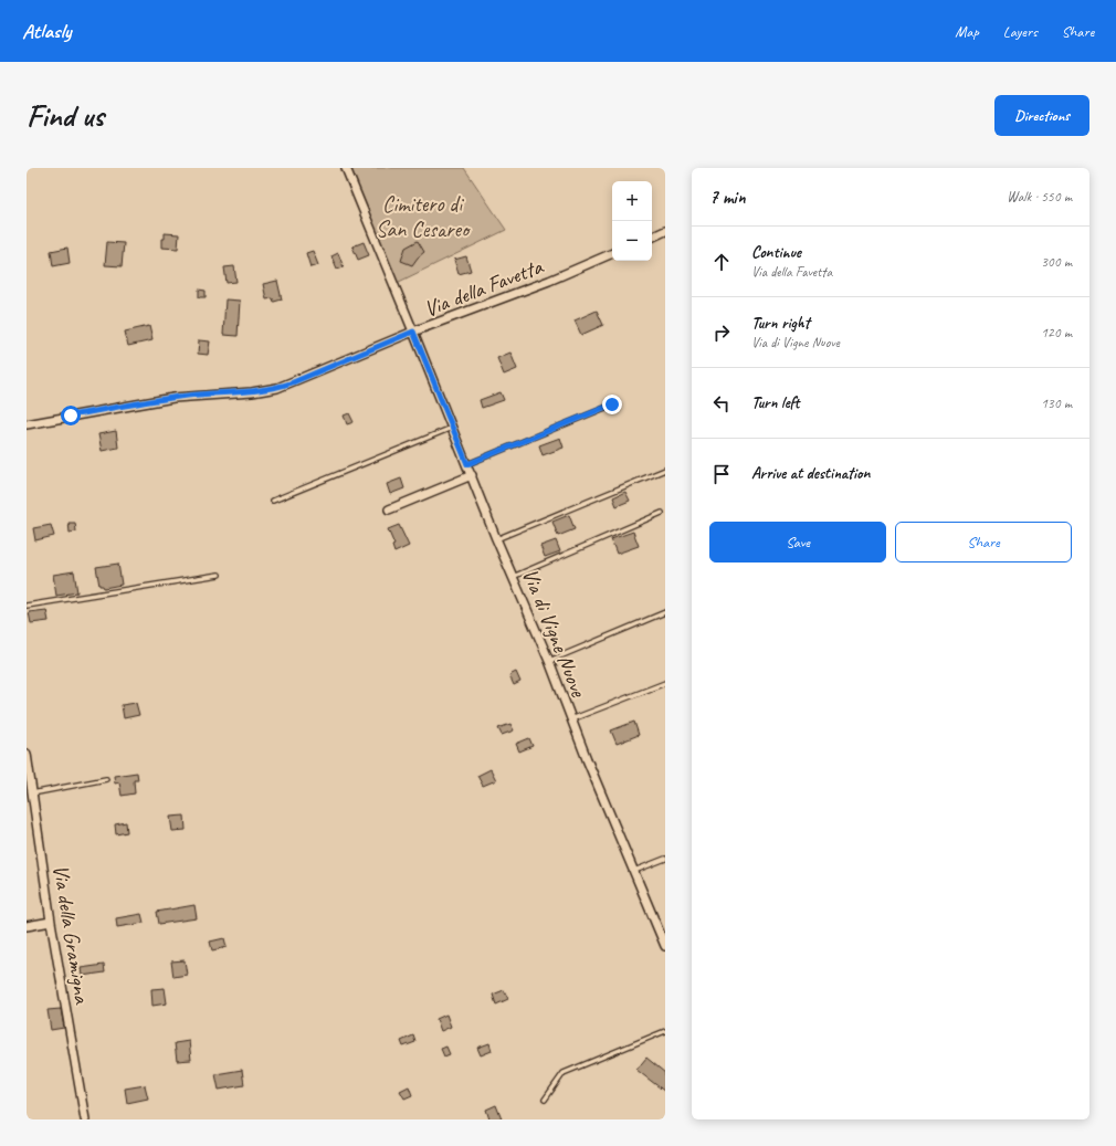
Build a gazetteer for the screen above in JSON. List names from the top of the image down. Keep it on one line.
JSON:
{"streets":{"street":["Via della Favetta","Via di Vigne Nuove","Via della Gramigna"]},"crossings":[["Via della Favetta","Via di Vigne Nuove"]],"parks":["Cimitero di San Cesareo"],"page":{"header":"Atlasly","nav":["Map","Layers","Share"],"buttons":["Directions",["Save","Share"]],"title":"Find us","heading":["7 min","Walk · 550 m"],"map_buttons":["+","−"],"list":[["Continue","Via della Favetta","300 m"],["Turn right","Via di Vigne Nuove","120 m"],["Turn left","130 m"],"Arrive at destination"]}}
